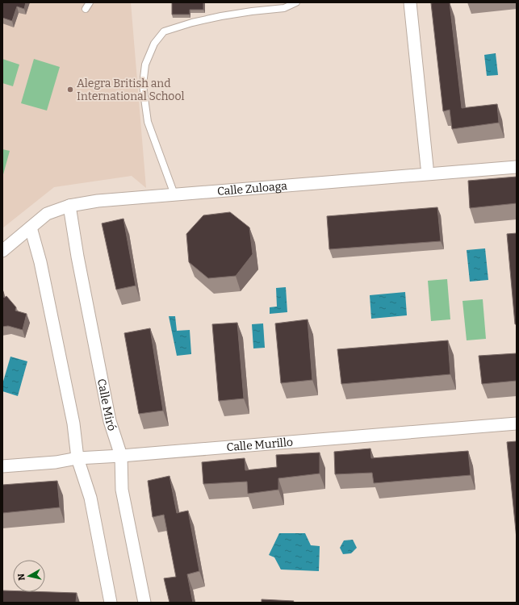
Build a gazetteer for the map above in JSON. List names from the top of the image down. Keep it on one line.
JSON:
{"streets":{"street":["Calle Zuloaga","Calle Miró","Calle Murillo"]},"crossings":[["Calle Zuloaga","Calle Miró"],["Calle Miró","Calle Murillo"]],"places":["Alegra British and International School"],"north":"left"}
